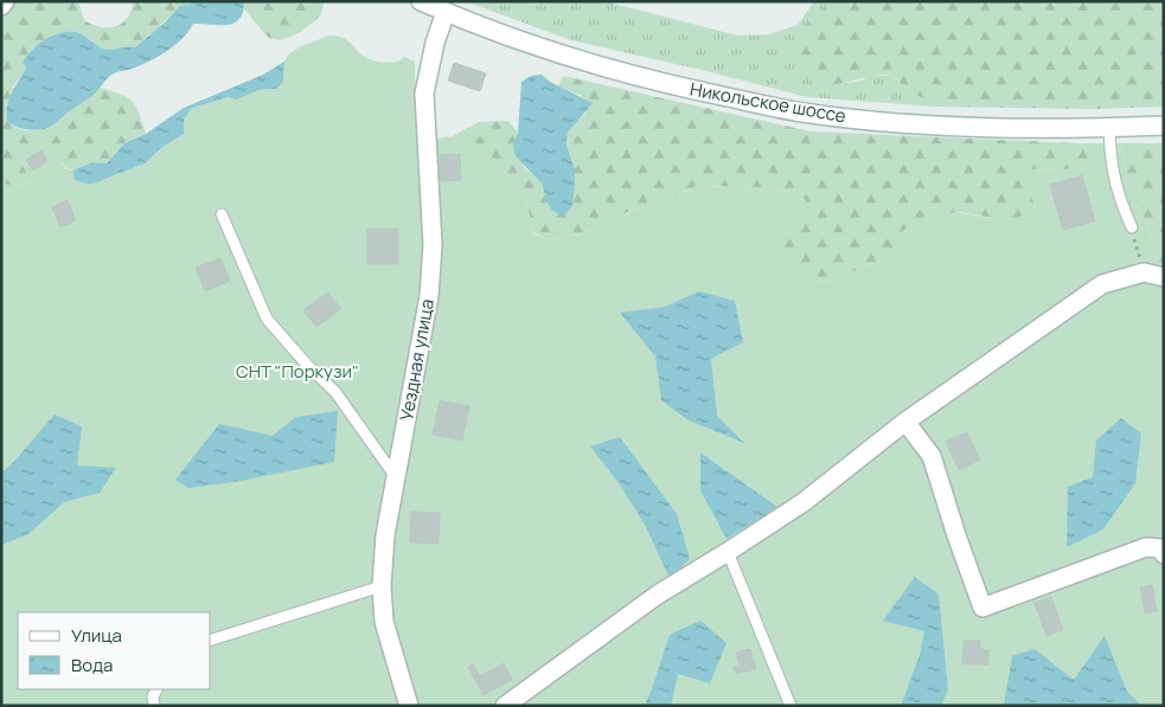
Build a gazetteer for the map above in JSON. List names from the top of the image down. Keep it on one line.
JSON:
{"streets":{"street":["Никольское шоссе","Уездная улица"]},"crossings":[["Никольское шоссе","Уездная улица"]],"parks":["СНТ \"Поркузи\""],"legend":["Улица","Вода"]}
